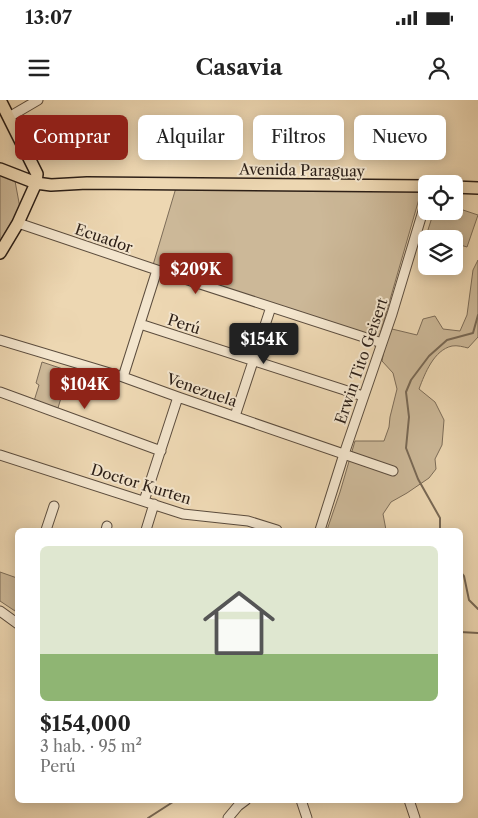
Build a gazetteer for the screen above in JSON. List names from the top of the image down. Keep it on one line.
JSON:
{"streets":{"main road":["Avenida Paraguay"],"street":["Ecuador","Perú","Erwin Tito Geisert","Venezuela","Doctor Kurten"]},"crossings":[["Ecuador","Erwin Tito Geisert"],["Perú","Erwin Tito Geisert"],["Erwin Tito Geisert","Venezuela"]],"page":{"status":"13:07","header":"Casavia","chip":["Comprar","Alquilar","Filtros","Nuevo"],"price":["$209K","$154K","$104K"],"list":[{"name":"$154,000","note":"3 hab. · 95 m² · Perú"}]}}
